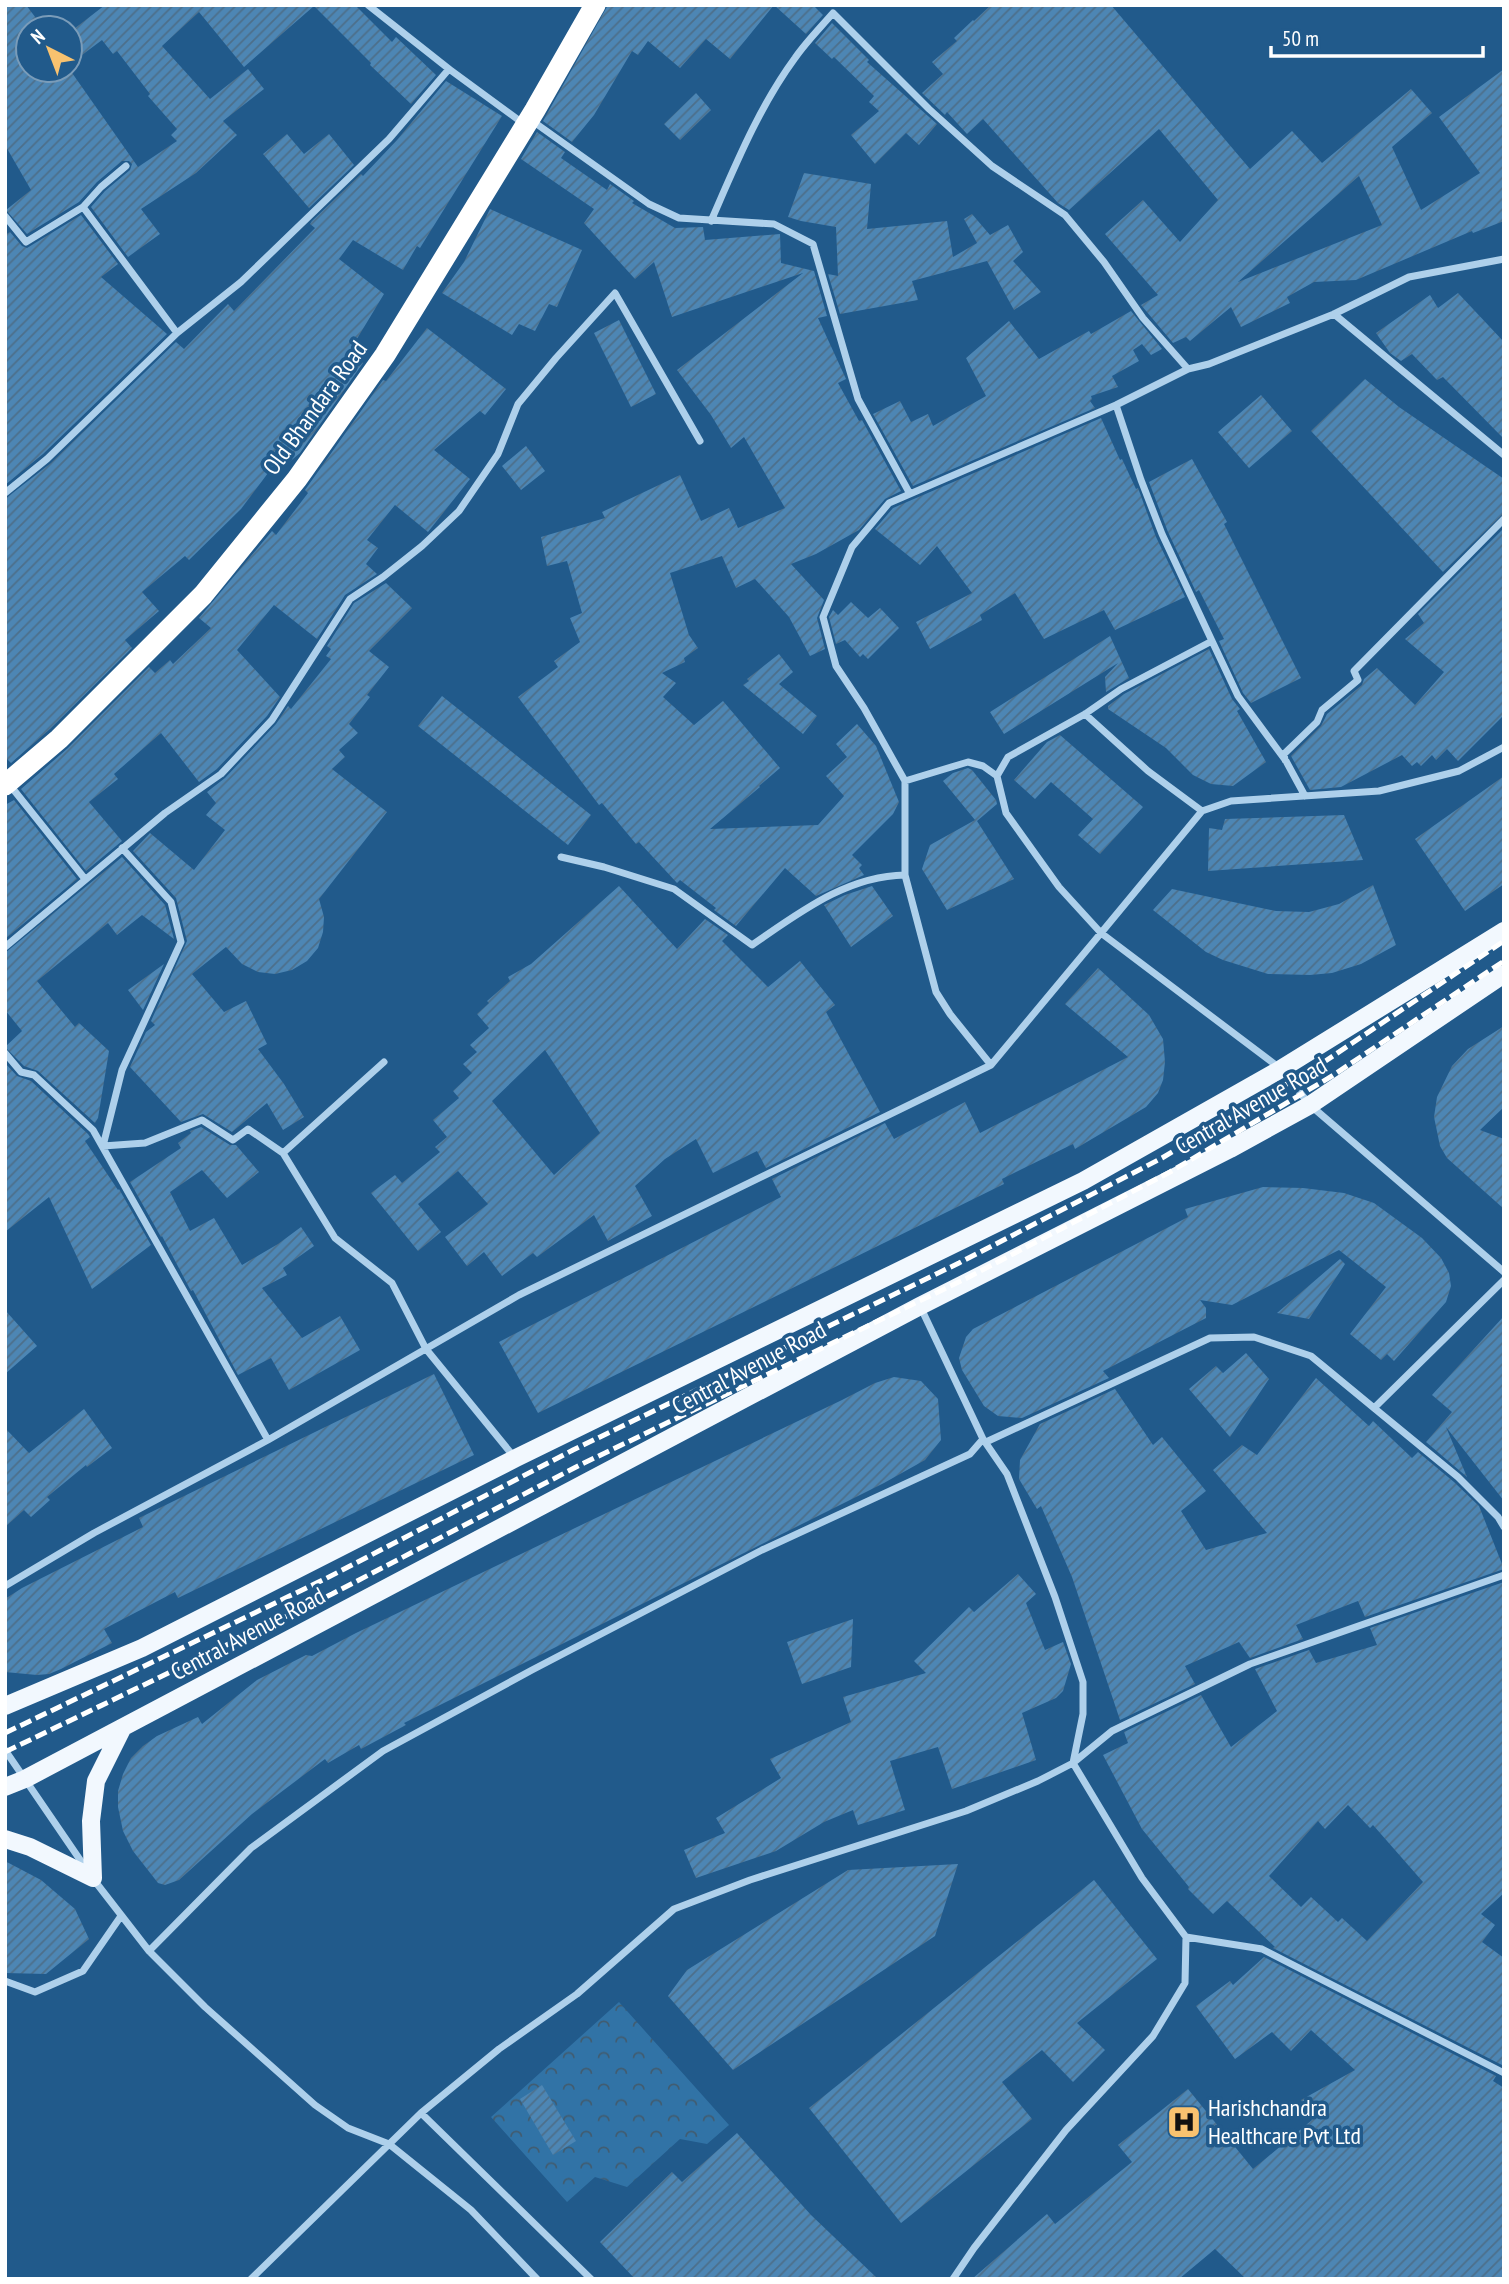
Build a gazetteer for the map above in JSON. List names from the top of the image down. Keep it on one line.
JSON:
{"streets":{"highway":["Old Bhandara Road"],"main road":["Central Avenue Road"]},"places":{"hospital":["Harishchandra Healthcare Pvt Ltd"]},"scale_bar":"50 m","north":"top left"}
